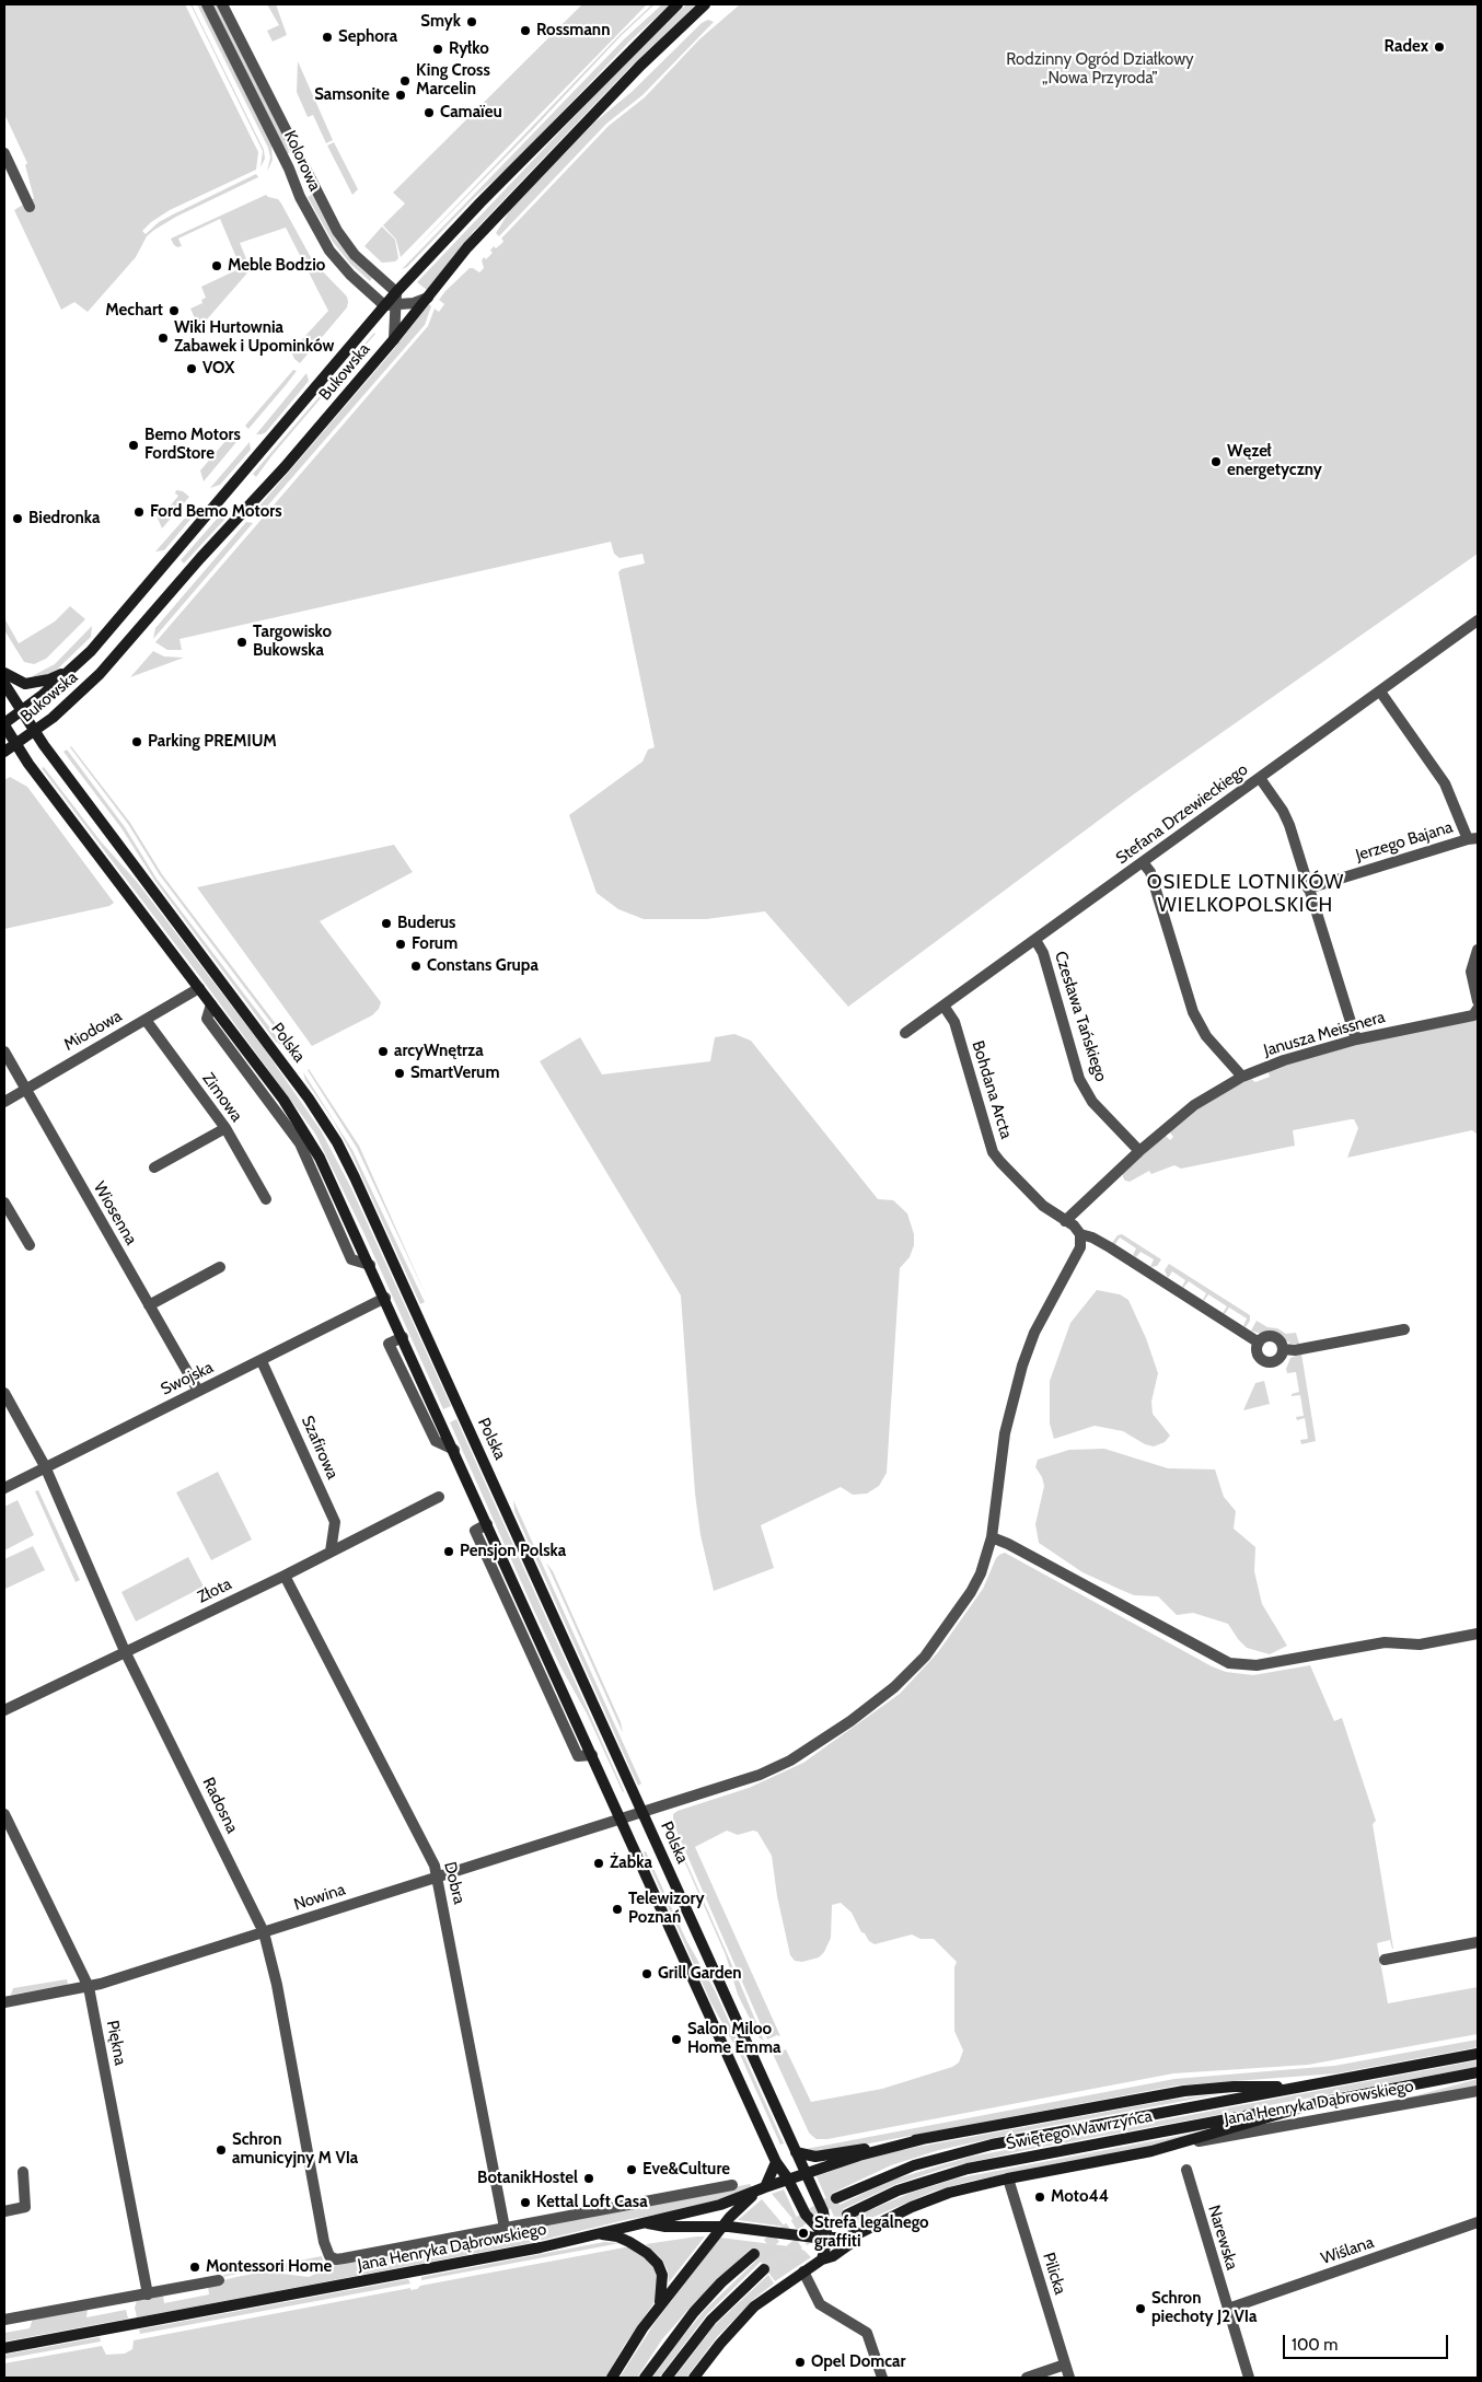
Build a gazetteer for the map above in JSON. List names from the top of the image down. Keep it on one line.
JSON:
{"streets":{"main road":["Bukowska","Polska","Jana Henryka Dąbrowskiego","Świętego Wawrzyńca"],"street":["Kolorowa","Stefana Drzewieckiego","Jerzego Bajana","Czesława Tańskiego","Miodowa","Janusza Meissnera","Bohdana Arcta","Zimowa","Wiosenna","Swojska","Szafirowa","Złota","Radosna","Dobra","Nowina","Piękna","Narewska","Wiślana","Pilicka"]},"crossings":[["Kolorowa","Bukowska"],["Bukowska","Polska"],["Stefana Drzewieckiego","Czesława Tańskiego"],["Stefana Drzewieckiego","Bohdana Arcta"],["Czesława Tańskiego","Janusza Meissnera"],["Miodowa","Zimowa"],["Miodowa","Wiosenna"],["Janusza Meissnera","Bohdana Arcta"],["Polska","Nowina"],["Polska","Jana Henryka Dąbrowskiego"],["Bohdana Arcta","Nowina"],["Wiosenna","Swojska"],["Swojska","Szafirowa"],["Swojska","Radosna"],["Szafirowa","Złota"],["Złota","Radosna"],["Złota","Dobra"],["Radosna","Nowina"],["Radosna","Jana Henryka Dąbrowskiego"],["Dobra","Nowina"],["Dobra","Jana Henryka Dąbrowskiego"],["Nowina","Piękna"],["Jana Henryka Dąbrowskiego","Świętego Wawrzyńca"],["Narewska","Wiślana"]],"districts":["OSIEDLE LOTNIKÓW WIELKOPOLSKICH"],"parks":["Rodzinny Ogród Działkowy „Nowa Przyroda”"],"places":["Smyk","Rossmann","Sephora","Radex","Ryłko","King Cross Marcelin","Samsonite","Camaïeu","Meble Bodzio","Mechart","Wiki Hurtownia Zabawek i Upominków","VOX","Bemo Motors FordStore","Węzeł energetyczny","Ford Bemo Motors","Biedronka","Targowisko Bukowska","Parking PREMIUM","Buderus","Forum","Constans Grupa","arcyWnętrza","SmartVerum","Pensjon Polska","Żabka","Telewizory Poznań","Grill Garden","Salon Miloo Home Emma","Schron amunicyjny M VIa","Eve&Culture","BotanikHostel","Moto44","Kettal Loft Casa","Strefa legalnego graffiti","Montessori Home","Schron piechoty J2 VIa","Opel Domcar"],"scale_bar":"100 m"}
